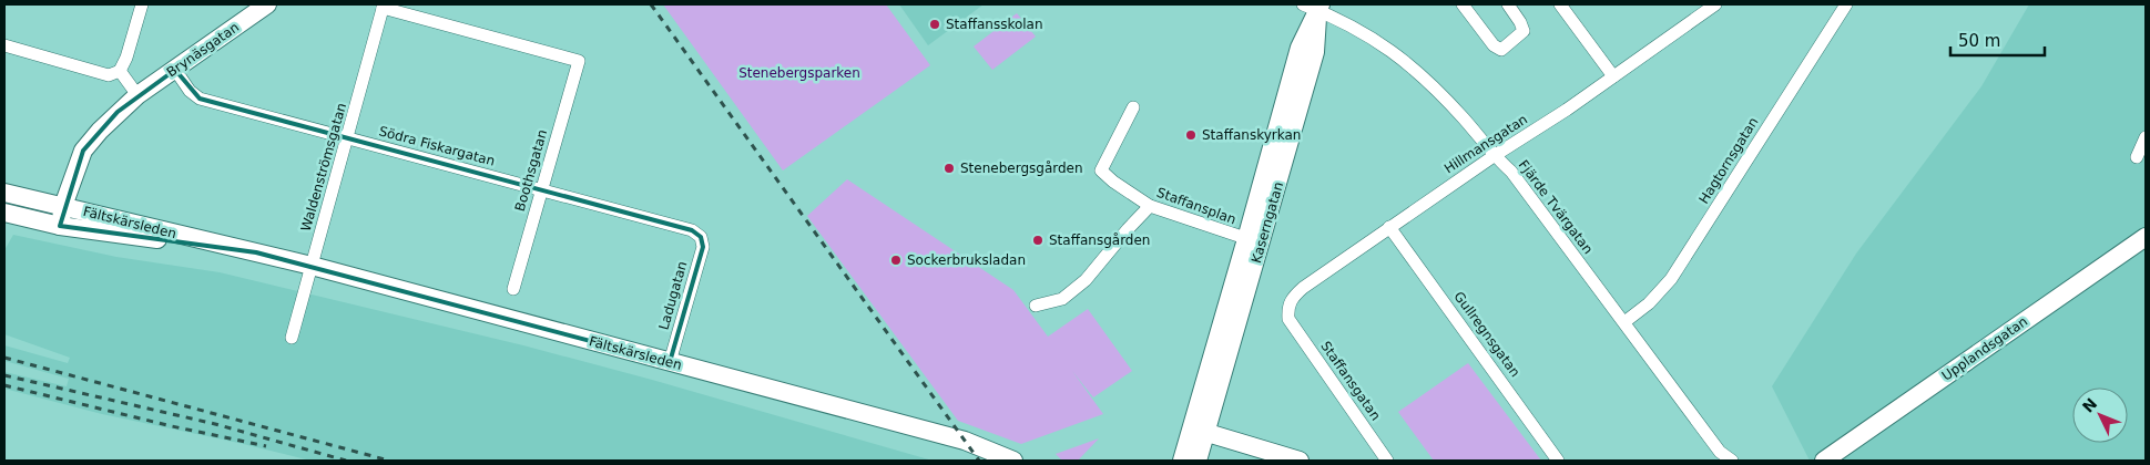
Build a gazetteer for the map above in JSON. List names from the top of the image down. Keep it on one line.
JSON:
{"streets":{"main road":["Brynäsgatan","Fältskärsleden","Kaserngatan","Upplandsgatan"],"street":["Hillmansgatan","Södra Fiskargatan","Hagtornsgatan","Waldenströmsgatan","Boothsgatan","Staffansplan","Fjärde Tvärgatan","Ladugatan","Gullregnsgatan","Staffansgatan"]},"crossings":[["Brynäsgatan","Södra Fiskargatan"],["Brynäsgatan","Fältskärsleden"],["Hillmansgatan","Fjärde Tvärgatan"],["Hillmansgatan","Gullregnsgatan"],["Hillmansgatan","Staffansgatan"],["Södra Fiskargatan","Waldenströmsgatan"],["Södra Fiskargatan","Boothsgatan"],["Södra Fiskargatan","Ladugatan"],["Hagtornsgatan","Fjärde Tvärgatan"],["Waldenströmsgatan","Boothsgatan"],["Waldenströmsgatan","Fältskärsleden"],["Staffansplan","Kaserngatan"],["Fjärde Tvärgatan","Kaserngatan"],["Fältskärsleden","Ladugatan"]],"parks":["Stenebergsparken"],"places":["Staffansskolan","Staffanskyrkan","Stenebergsgården","Staffansgården","Sockerbruksladan"],"scale_bar":"50 m","north":"top left"}
